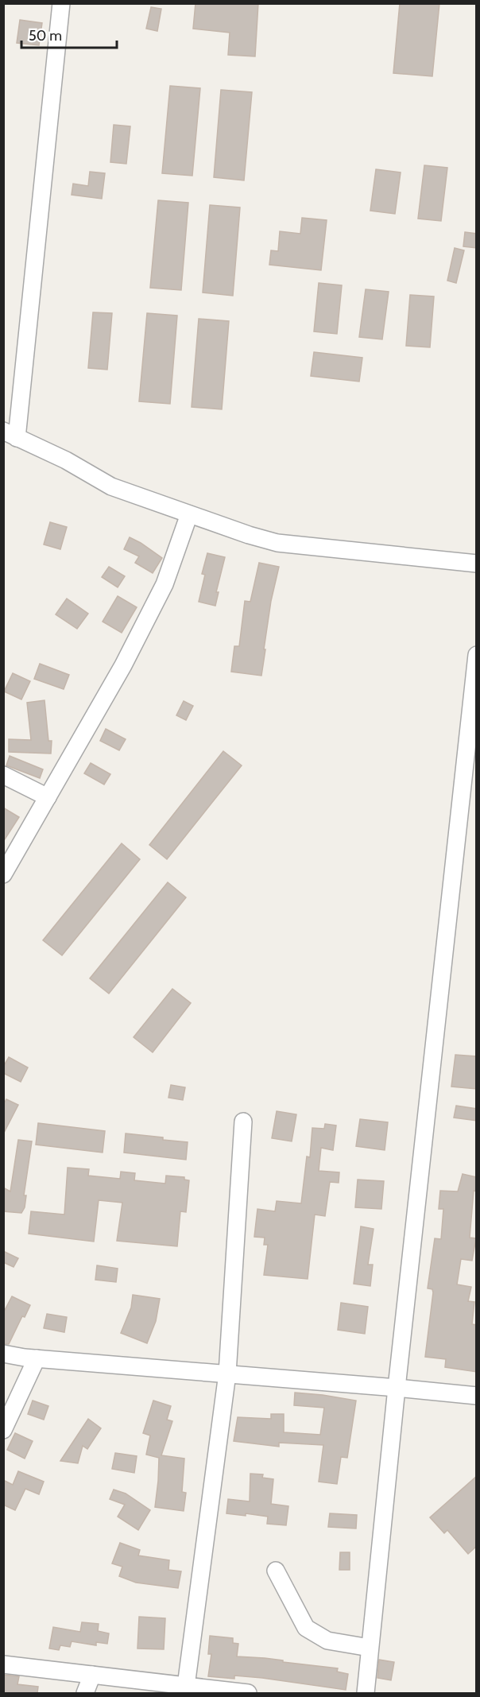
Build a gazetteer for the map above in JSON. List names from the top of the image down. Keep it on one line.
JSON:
{"scale_bar":"50 m"}
